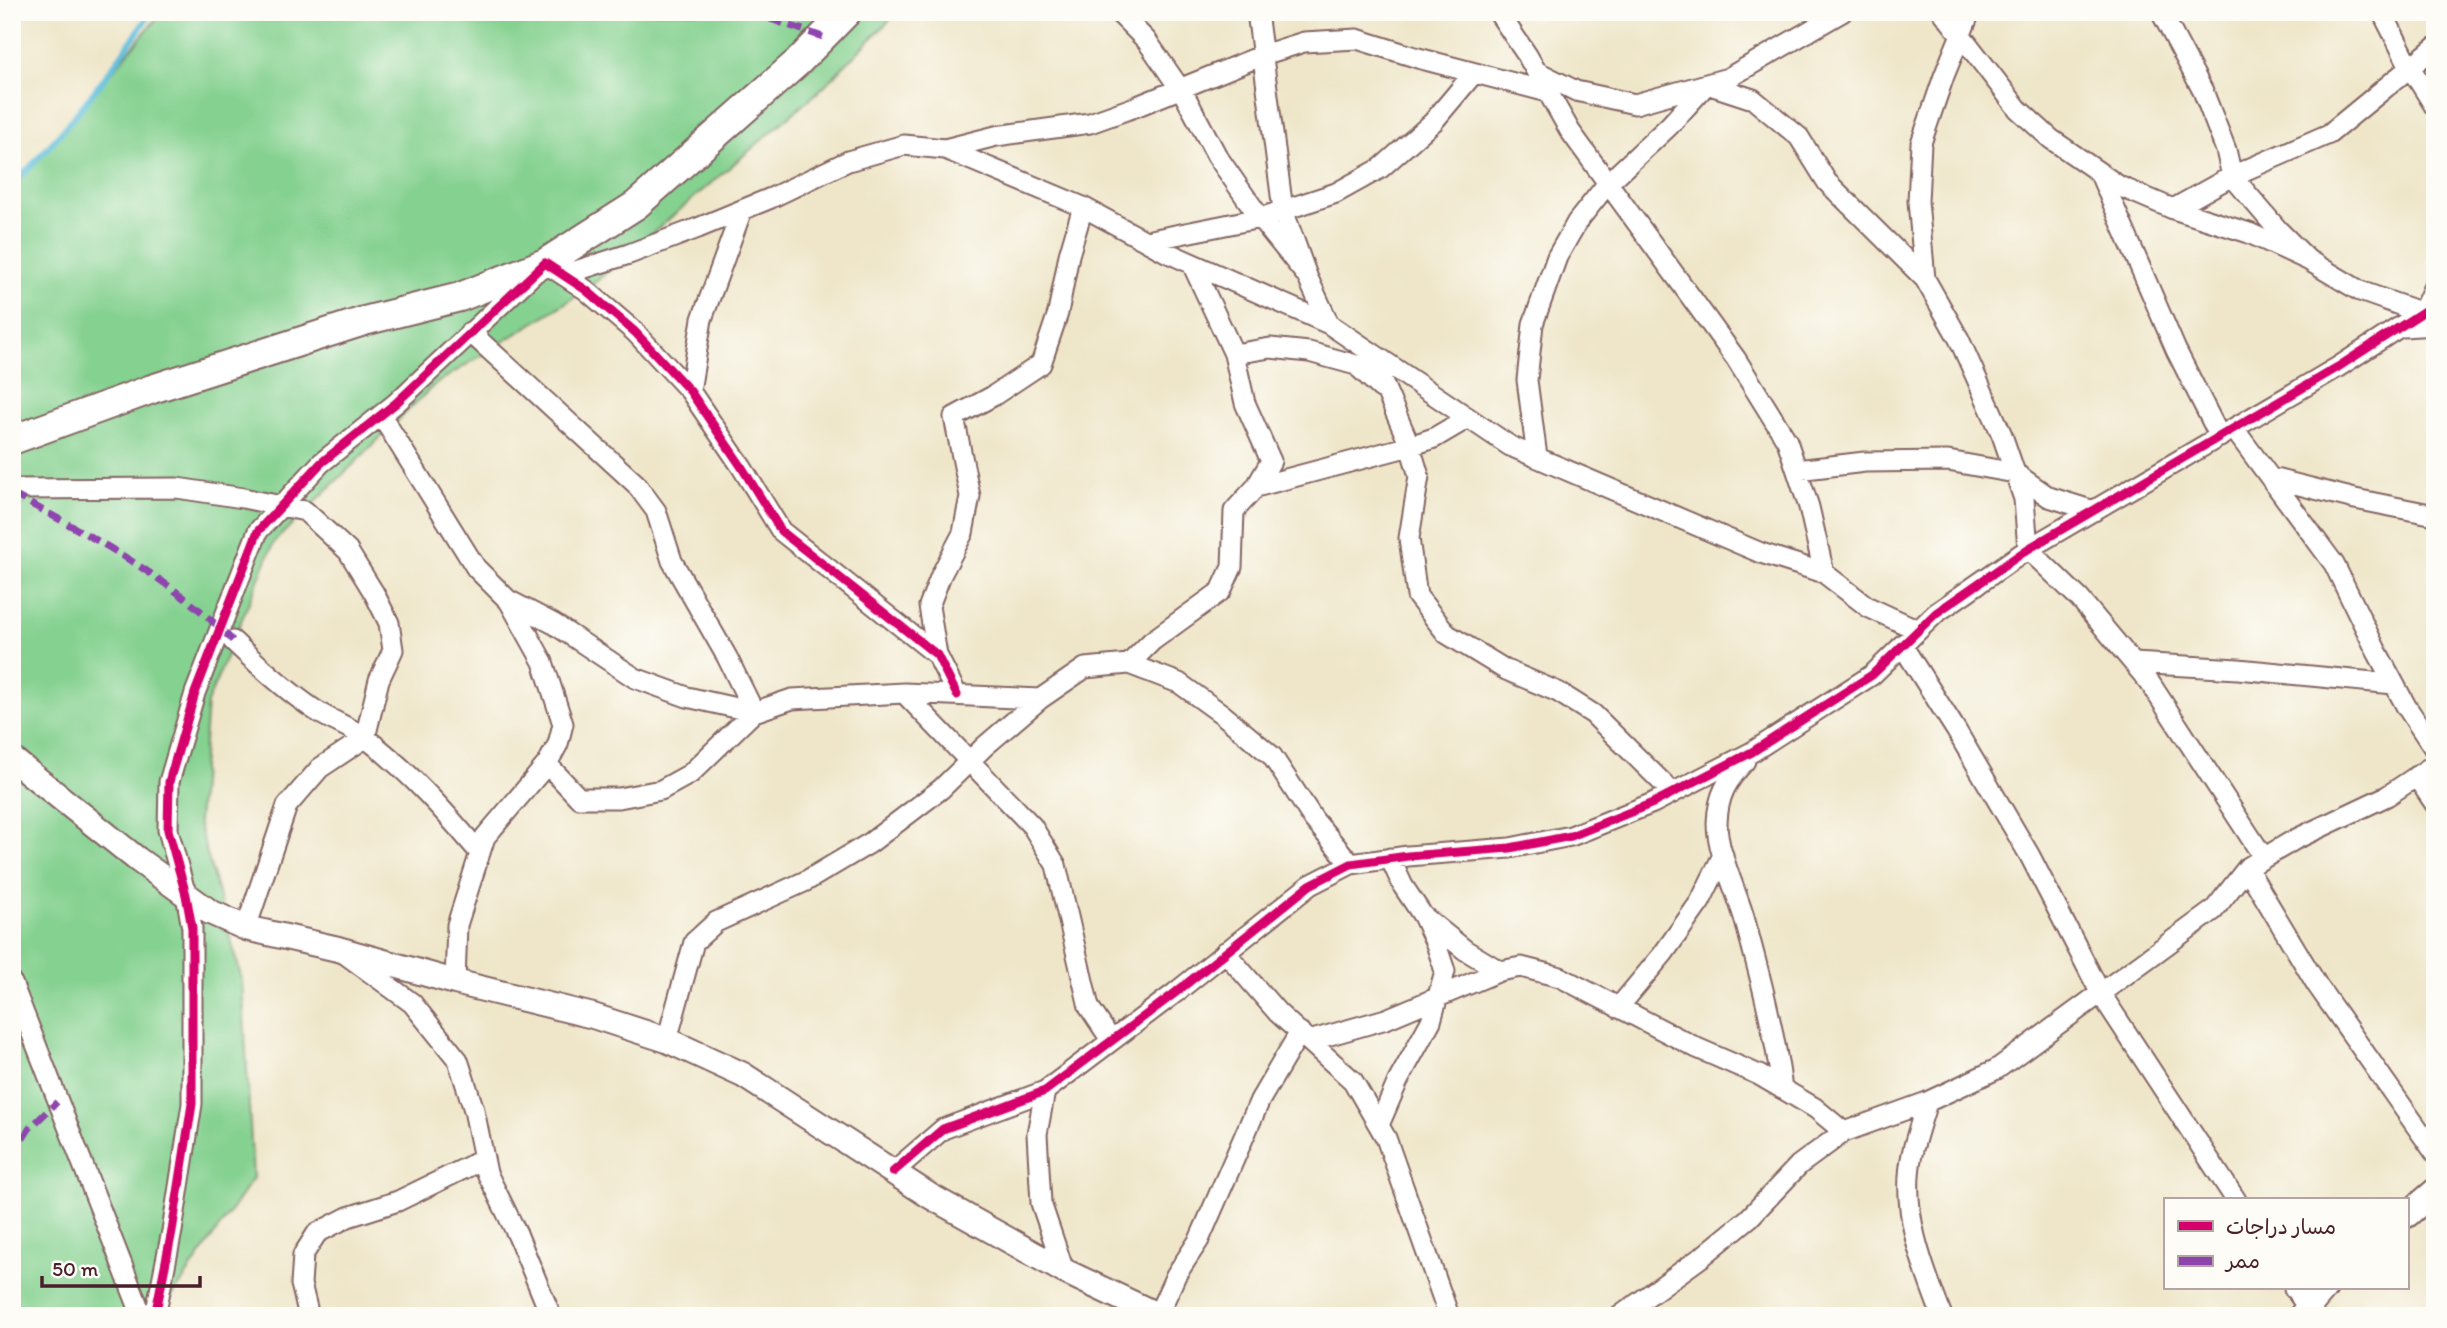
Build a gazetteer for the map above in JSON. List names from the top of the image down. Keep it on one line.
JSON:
{"legend":["مسار دراجات","ممر"],"scale_bar":"50 m"}
